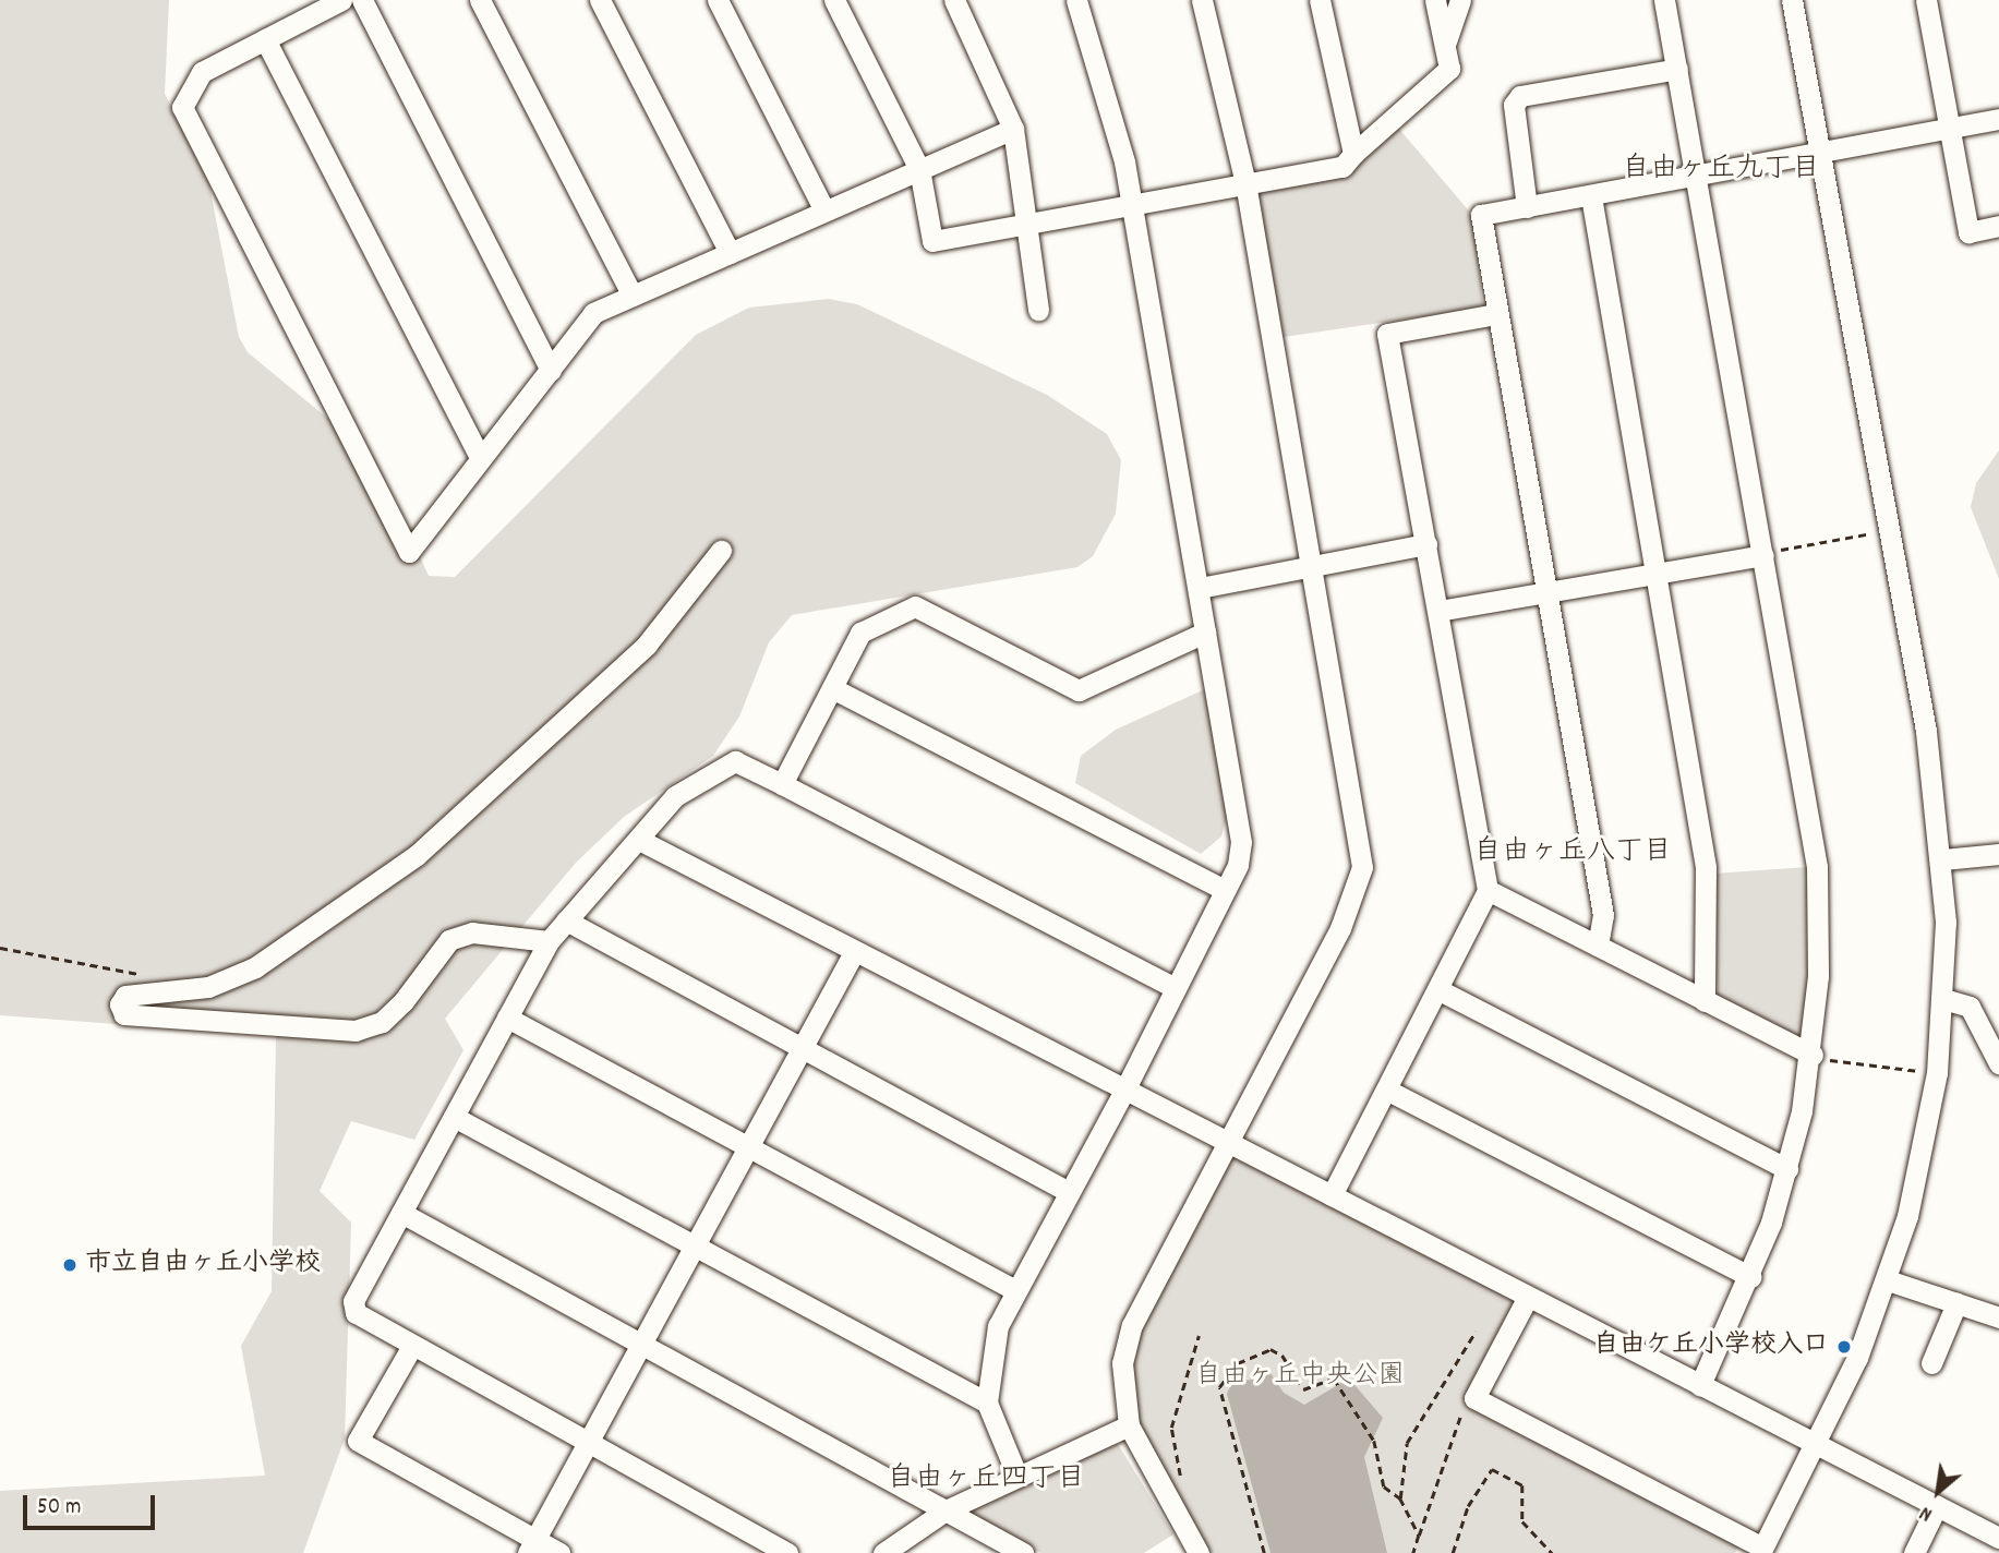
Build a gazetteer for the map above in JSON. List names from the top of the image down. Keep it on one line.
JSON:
{"districts":["自由ヶ丘九丁目","自由ヶ丘八丁目","自由ヶ丘四丁目"],"parks":["自由ヶ丘中央公園"],"places":["市立自由ヶ丘小学校","自由ケ丘小学校入口"],"scale_bar":"50 m","north":"bottom left"}
